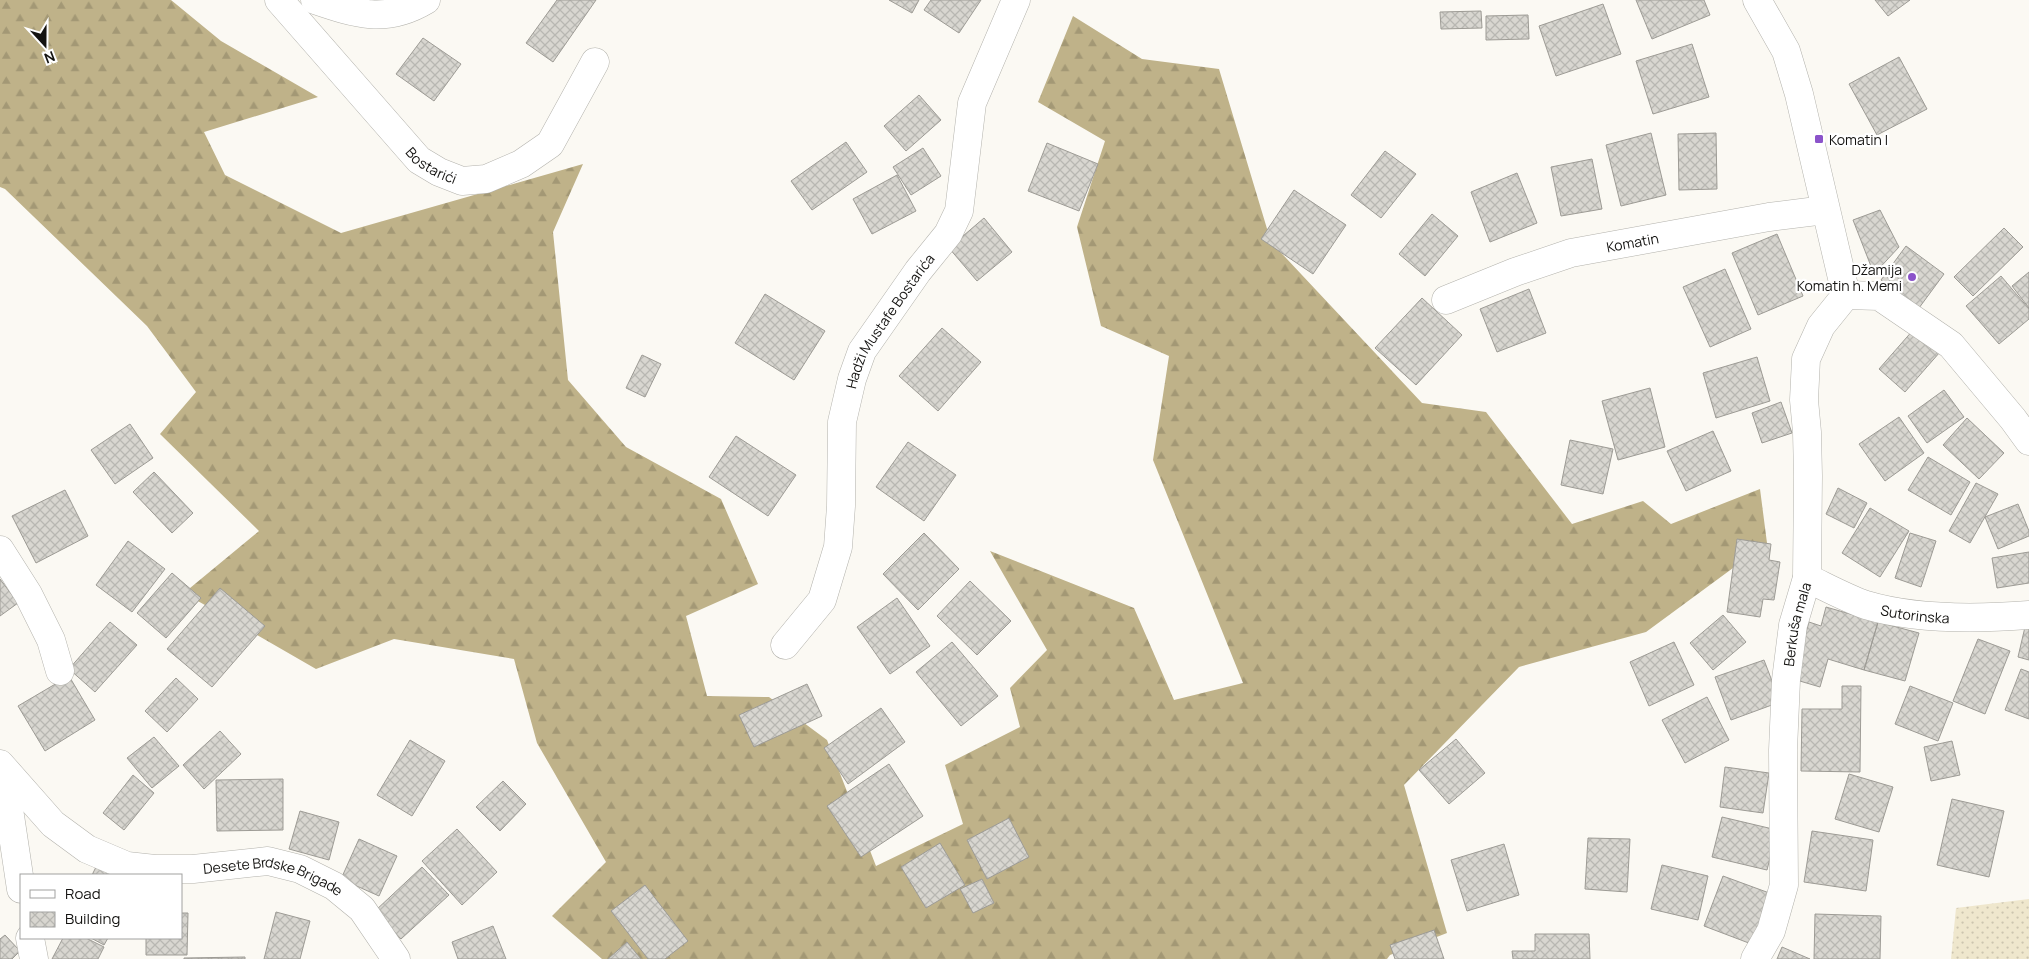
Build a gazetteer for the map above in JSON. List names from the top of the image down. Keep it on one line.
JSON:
{"streets":{"street":["Bostarići","Komatin","Hadži Mustafe Bostarića","Sutorinska","Berkuša mala","Desete Brdske Brigade"]},"crossings":[["Sutorinska","Berkuša mala"]],"places":{"transit":["Komatin I"],"other":["Džamija Komatin h. Memi"]},"legend":["Road","Building"],"north":"bottom"}
